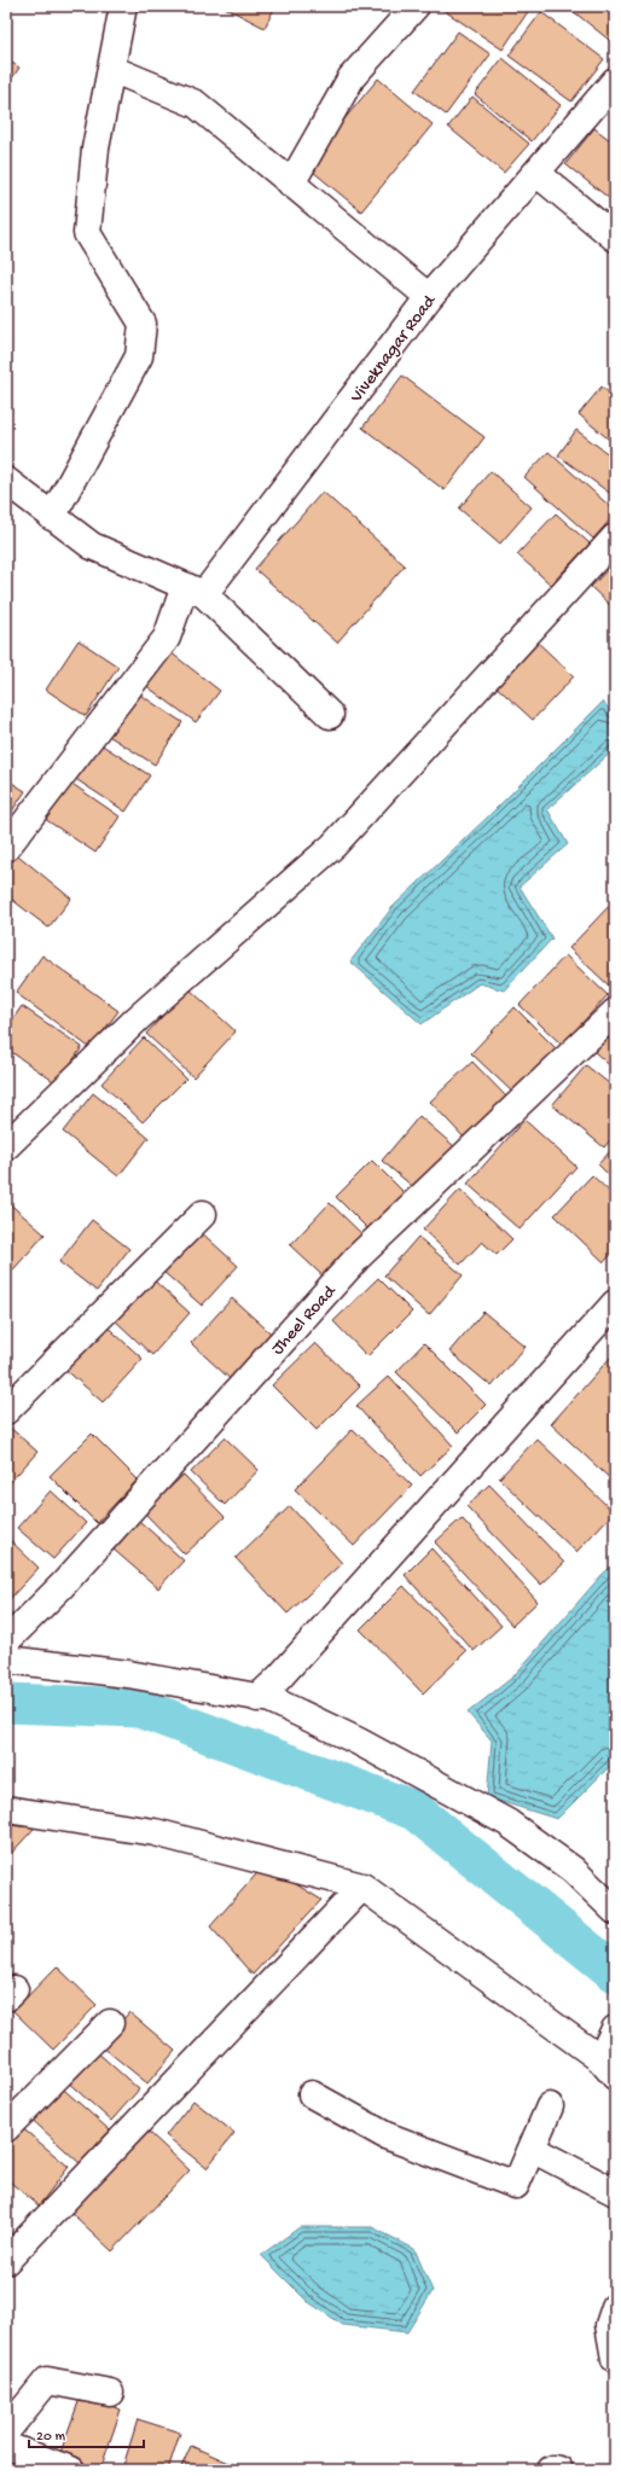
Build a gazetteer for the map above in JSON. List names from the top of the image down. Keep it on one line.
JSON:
{"streets":{"street":["Viveknagar Road","Jheel Road"]},"scale_bar":"20 m"}
